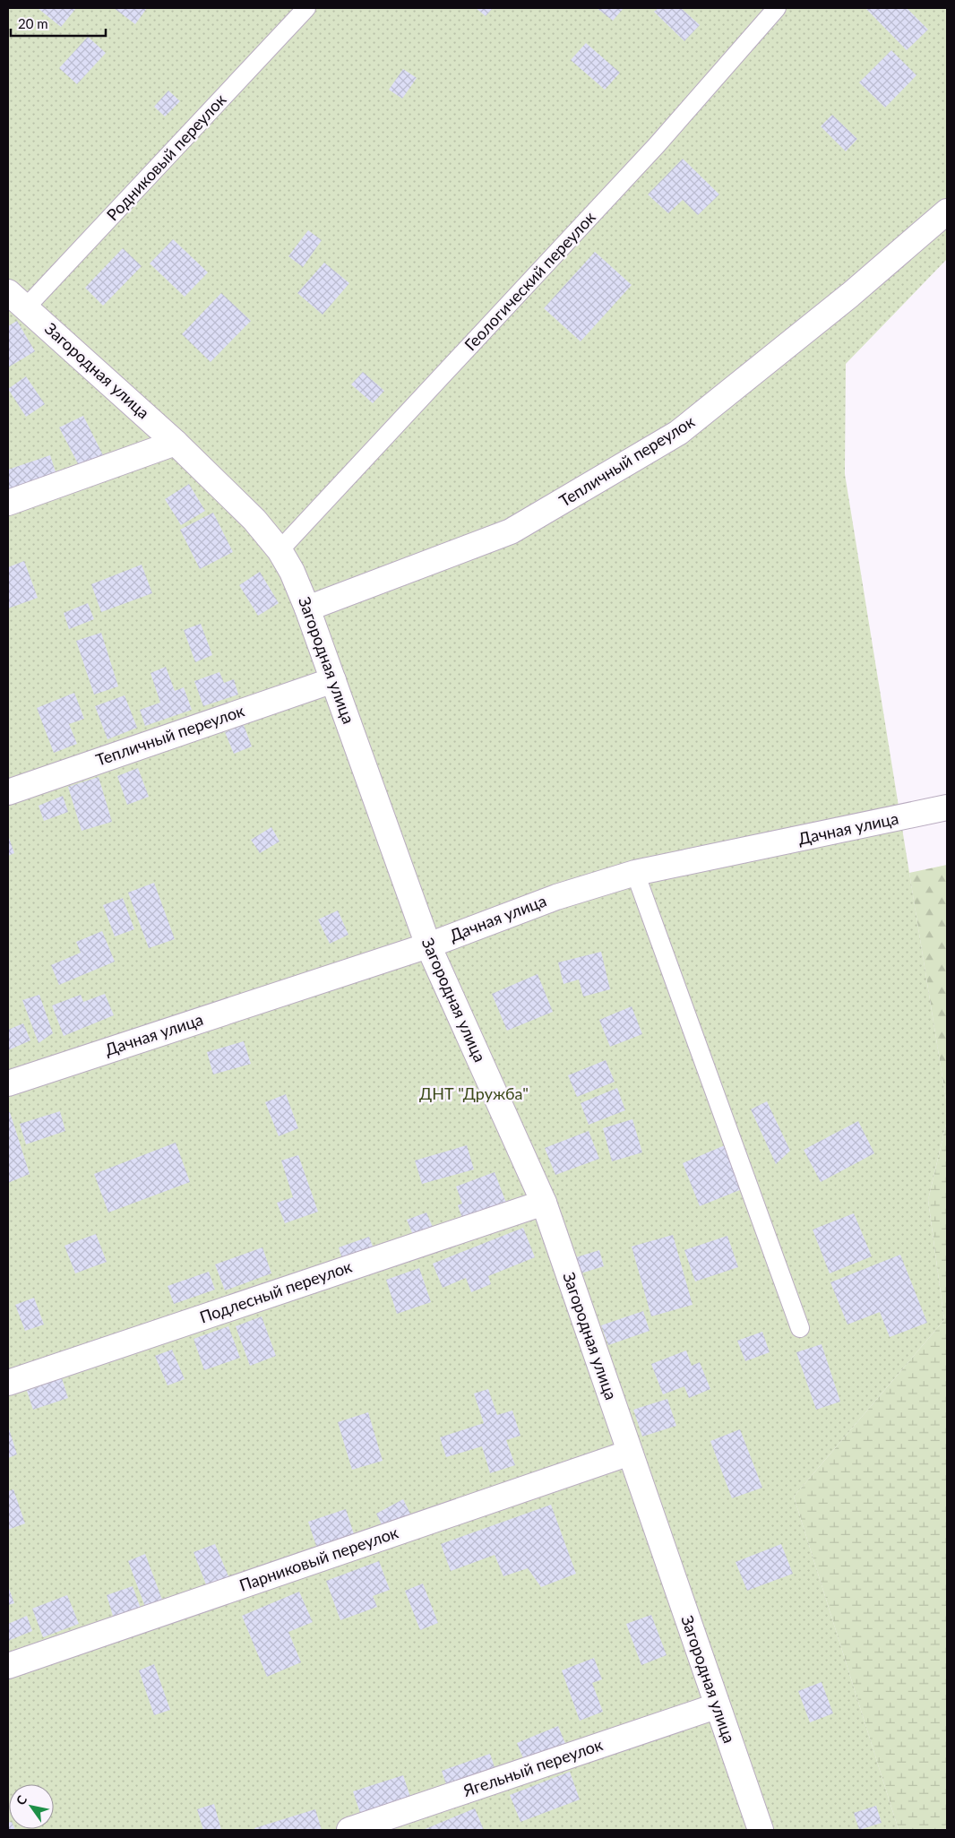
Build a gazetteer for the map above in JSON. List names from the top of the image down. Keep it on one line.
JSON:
{"streets":{"street":["Загородная улица","Тепличный переулок","Дачная улица","Подлесный переулок","Парниковый переулок","Ягельный переулок"],"lane":["Родниковый переулок","Геологический переулок"]},"crossings":[["Родниковый переулок","Загородная улица"],["Геологический переулок","Загородная улица"],["Загородная улица","Тепличный переулок"],["Загородная улица","Дачная улица"],["Загородная улица","Подлесный переулок"],["Загородная улица","Парниковый переулок"],["Загородная улица","Ягельный переулок"]],"parks":["ДНТ \"Дружба\""],"scale_bar":"20 m","north":"top left"}
